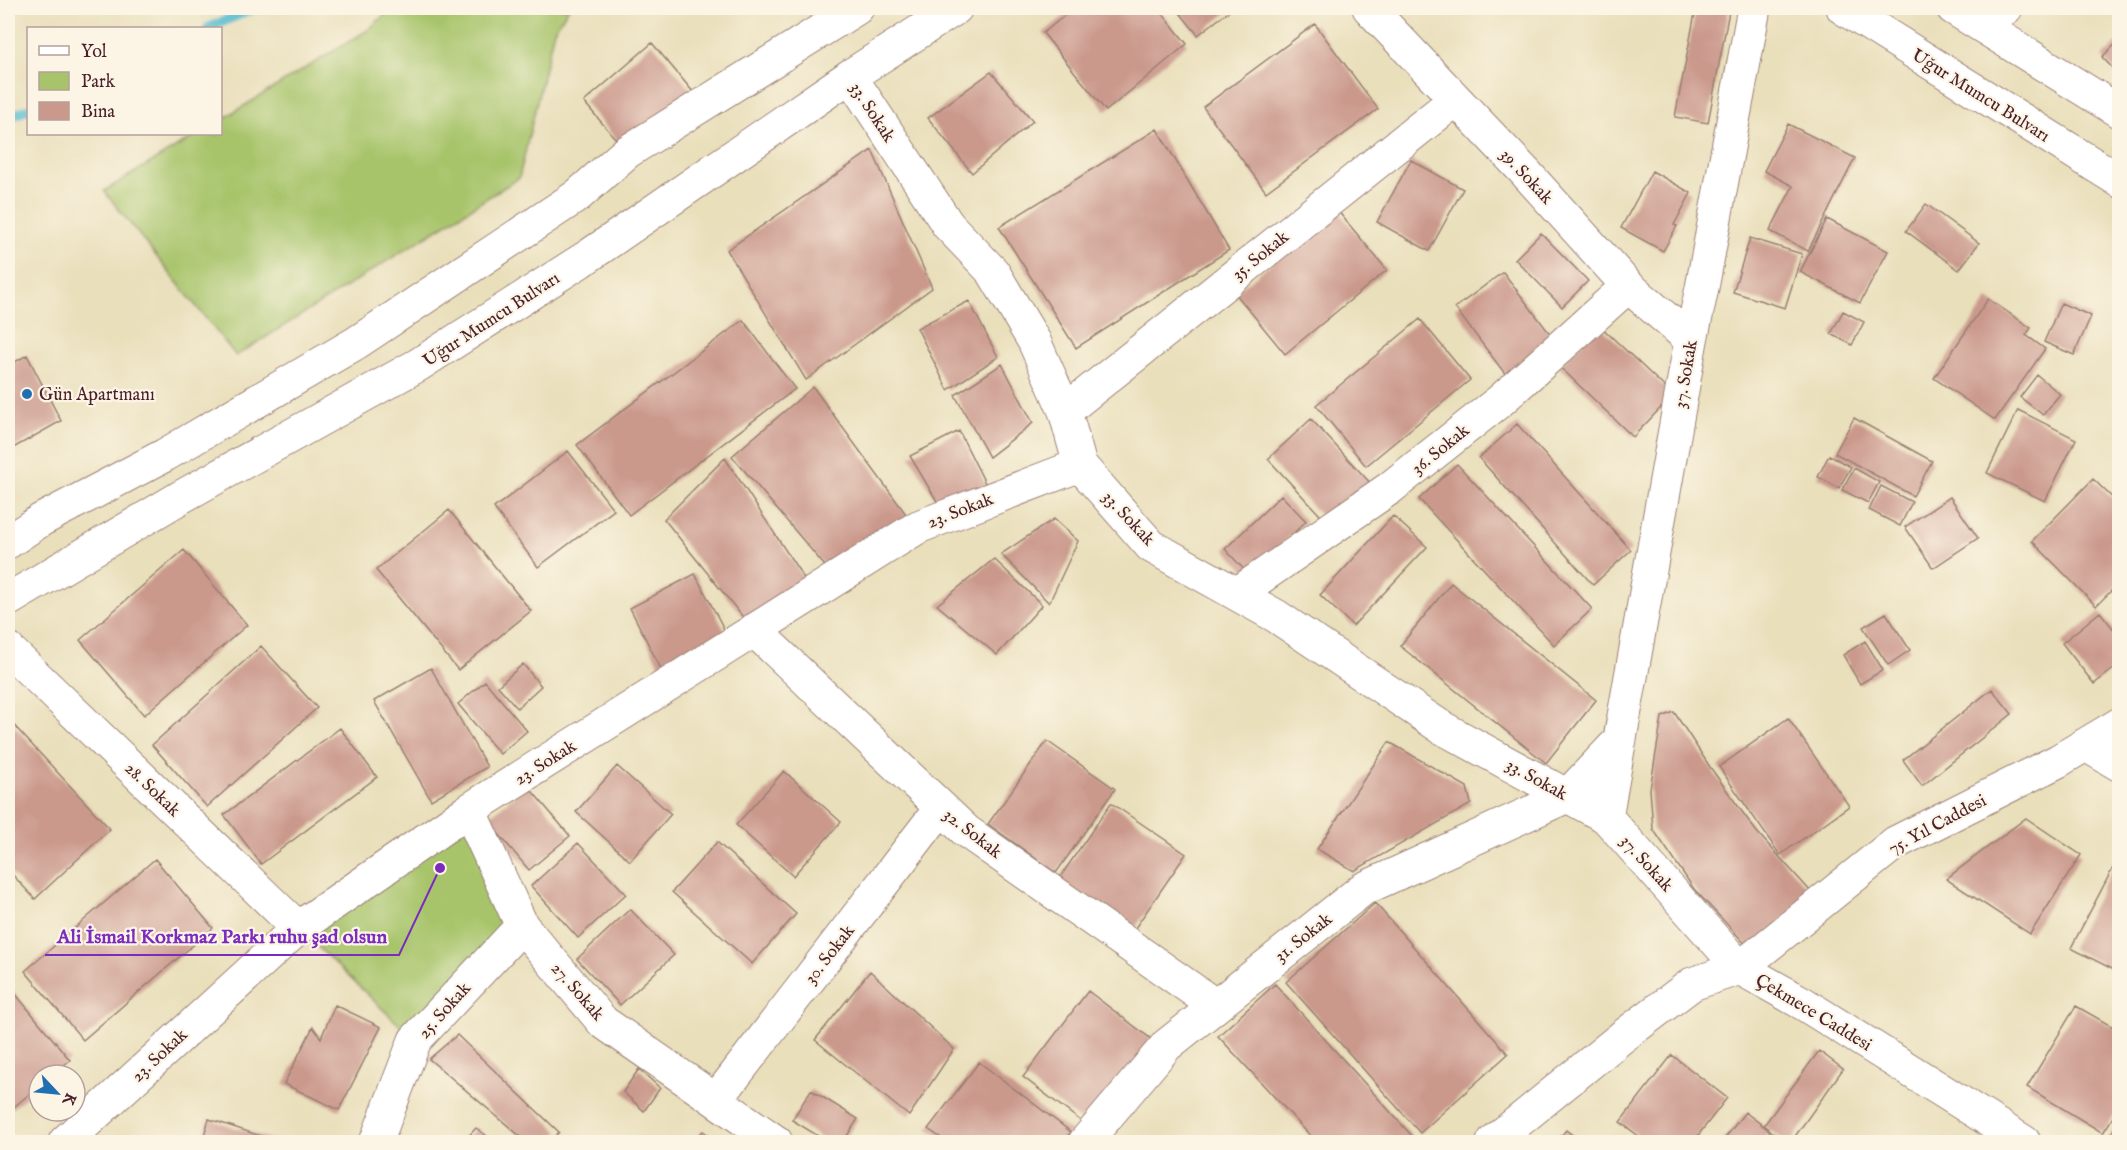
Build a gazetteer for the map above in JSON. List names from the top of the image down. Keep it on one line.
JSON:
{"streets":{"street":["Uğur Mumcu Bulvarı","33. Sokak","39. Sokak","35. Sokak","37. Sokak","36. Sokak","23. Sokak","28. Sokak","75. Yıl Caddesi","32. Sokak","31. Sokak","30. Sokak","27. Sokak","25. Sokak","Çekmece Caddesi"]},"crossings":[["Uğur Mumcu Bulvarı","33. Sokak"],["33. Sokak","35. Sokak"],["33. Sokak","37. Sokak"],["33. Sokak","36. Sokak"],["33. Sokak","23. Sokak"],["33. Sokak","31. Sokak"],["39. Sokak","35. Sokak"],["39. Sokak","37. Sokak"],["39. Sokak","36. Sokak"],["37. Sokak","75. Yıl Caddesi"],["37. Sokak","Çekmece Caddesi"],["23. Sokak","28. Sokak"],["23. Sokak","32. Sokak"],["23. Sokak","27. Sokak"],["75. Yıl Caddesi","Çekmece Caddesi"],["32. Sokak","31. Sokak"],["32. Sokak","30. Sokak"],["30. Sokak","27. Sokak"],["27. Sokak","25. Sokak"]],"places":["Gün Apartmanı","Ali İsmail Korkmaz Parkı ruhu şad olsun"],"legend":["Yol","Park","Bina"],"north":"bottom right"}
